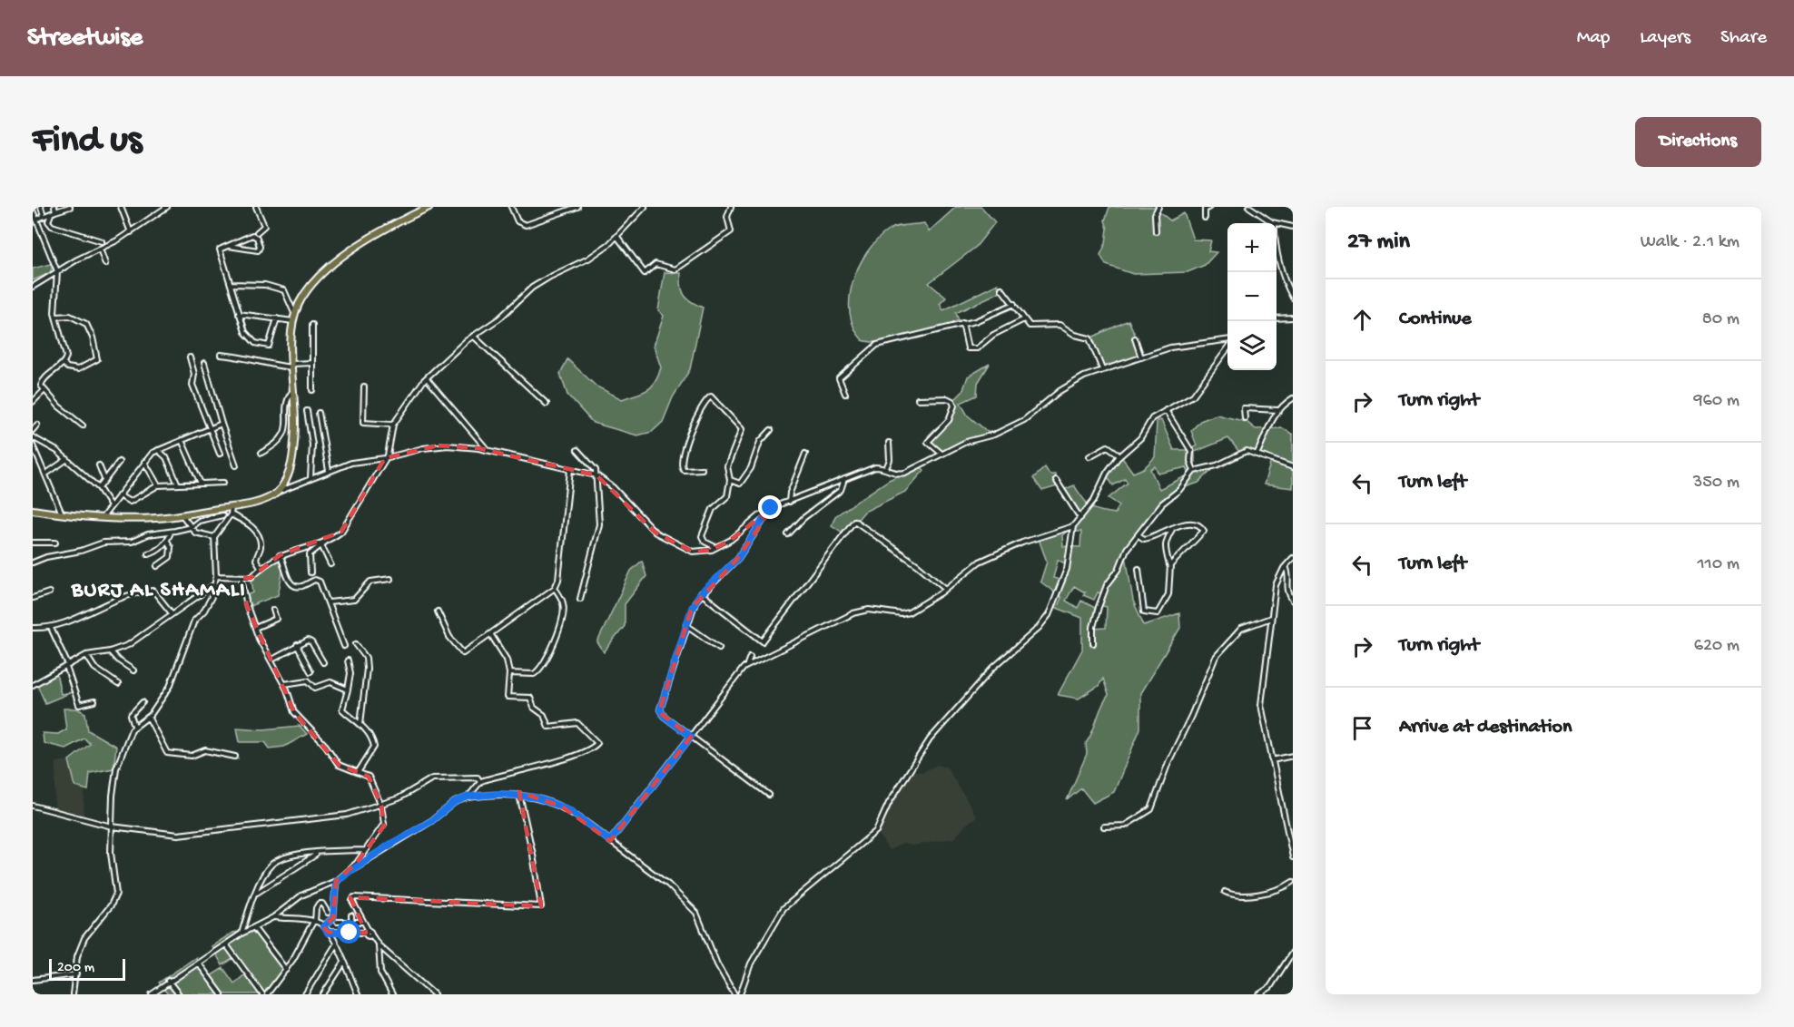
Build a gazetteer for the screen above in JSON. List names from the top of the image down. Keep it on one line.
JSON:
{"districts":["BURJ AL SHAMALI"],"scale_bar":"200 m","page":{"header":"Streetwise","nav":["Map","Layers","Share"],"buttons":"Directions","title":"Find us","heading":["27 min","Walk · 2.1 km"],"map_buttons":["+","−"],"list":[["Continue","80 m"],["Turn right","960 m"],["Turn left","350 m"],["Turn left","110 m"],["Turn right","620 m"],"Arrive at destination"],"scale":"200 m"}}
